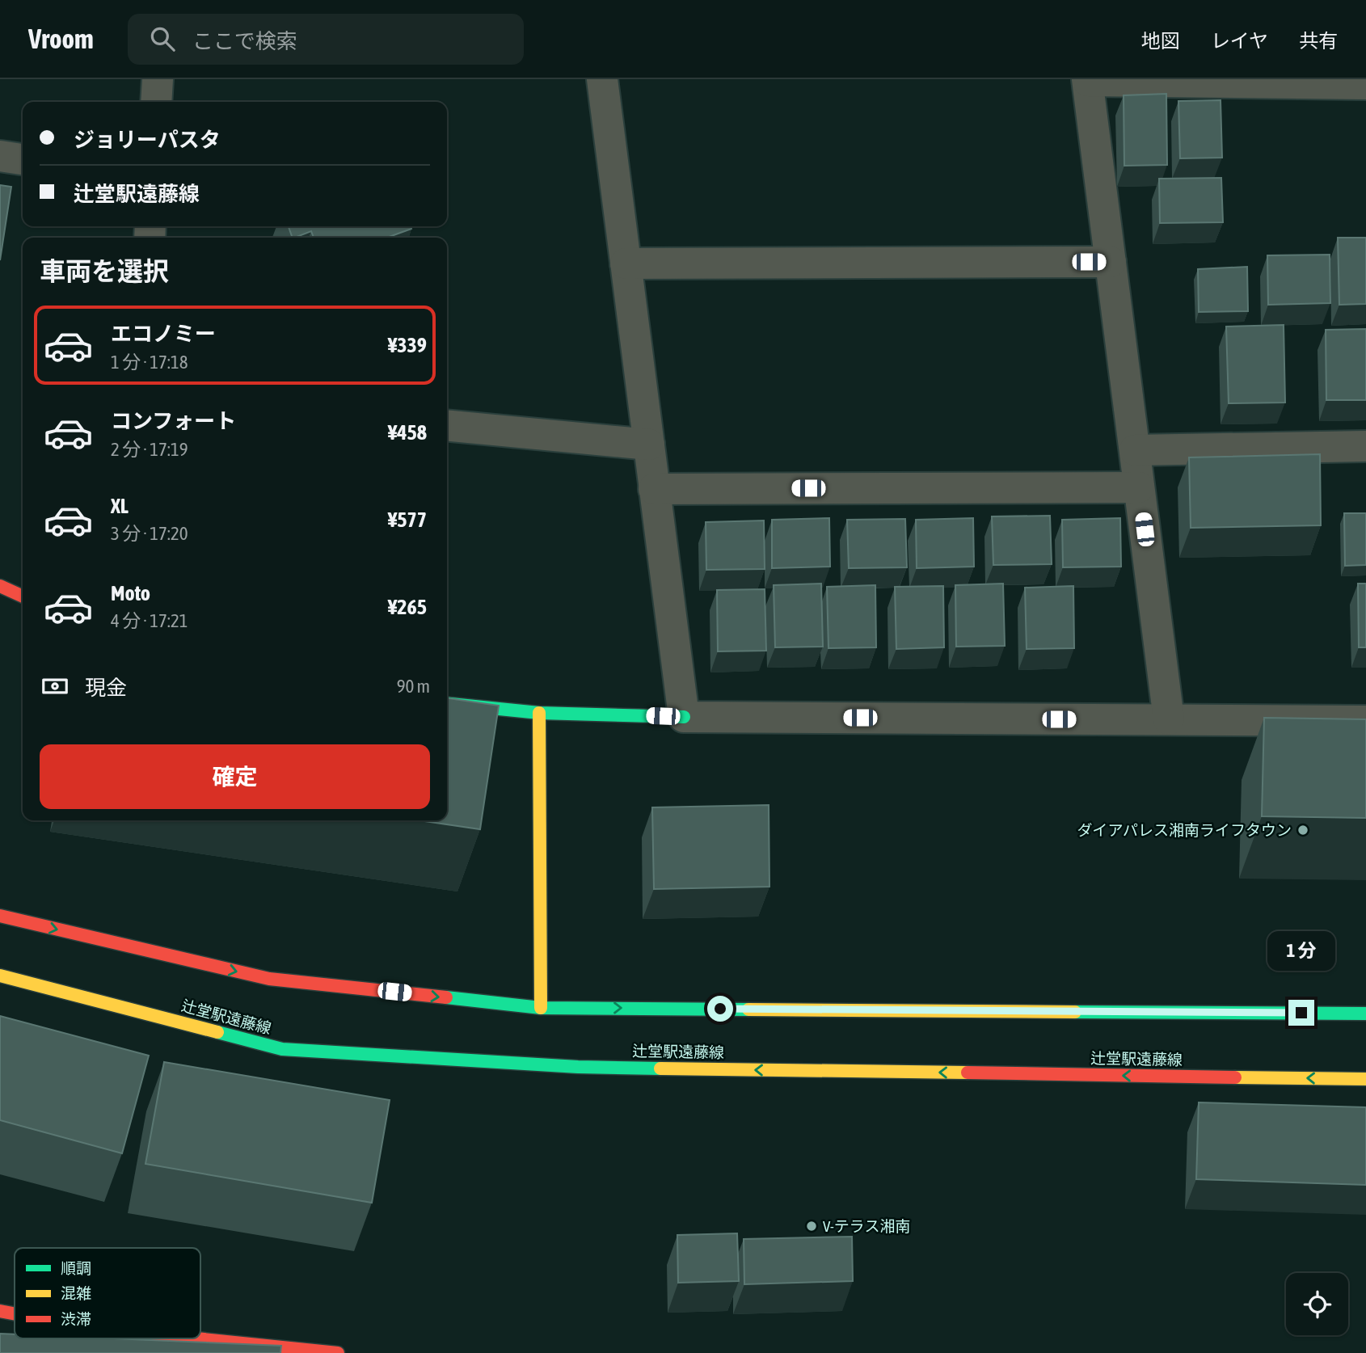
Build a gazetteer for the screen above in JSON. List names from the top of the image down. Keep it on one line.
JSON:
{"streets":{"street":["辻堂駅遠藤線"]},"places":["ダイアパレス湘南ライフタウン","V-テラス湘南"],"legend":["順調","混雑","渋滞"],"page":{"header":"Vroom","search":"ここで検索","nav":["地図","レイヤ","共有"],"banner":["ジョリーパスタ","辻堂駅遠藤線"],"heading":"車両を選択","list":[{"name":"エコノミー","note":"1 分 · 17:18","value":"¥339"},{"name":"コンフォート","note":"2 分 · 17:19","value":"¥458"},{"name":"XL","note":"3 分 · 17:20","value":"¥577"},{"name":"Moto","note":"4 分 · 17:21","value":"¥265"}],"pay":["現金","90 m"],"buttons":"確定","bubble":"1 分"}}
